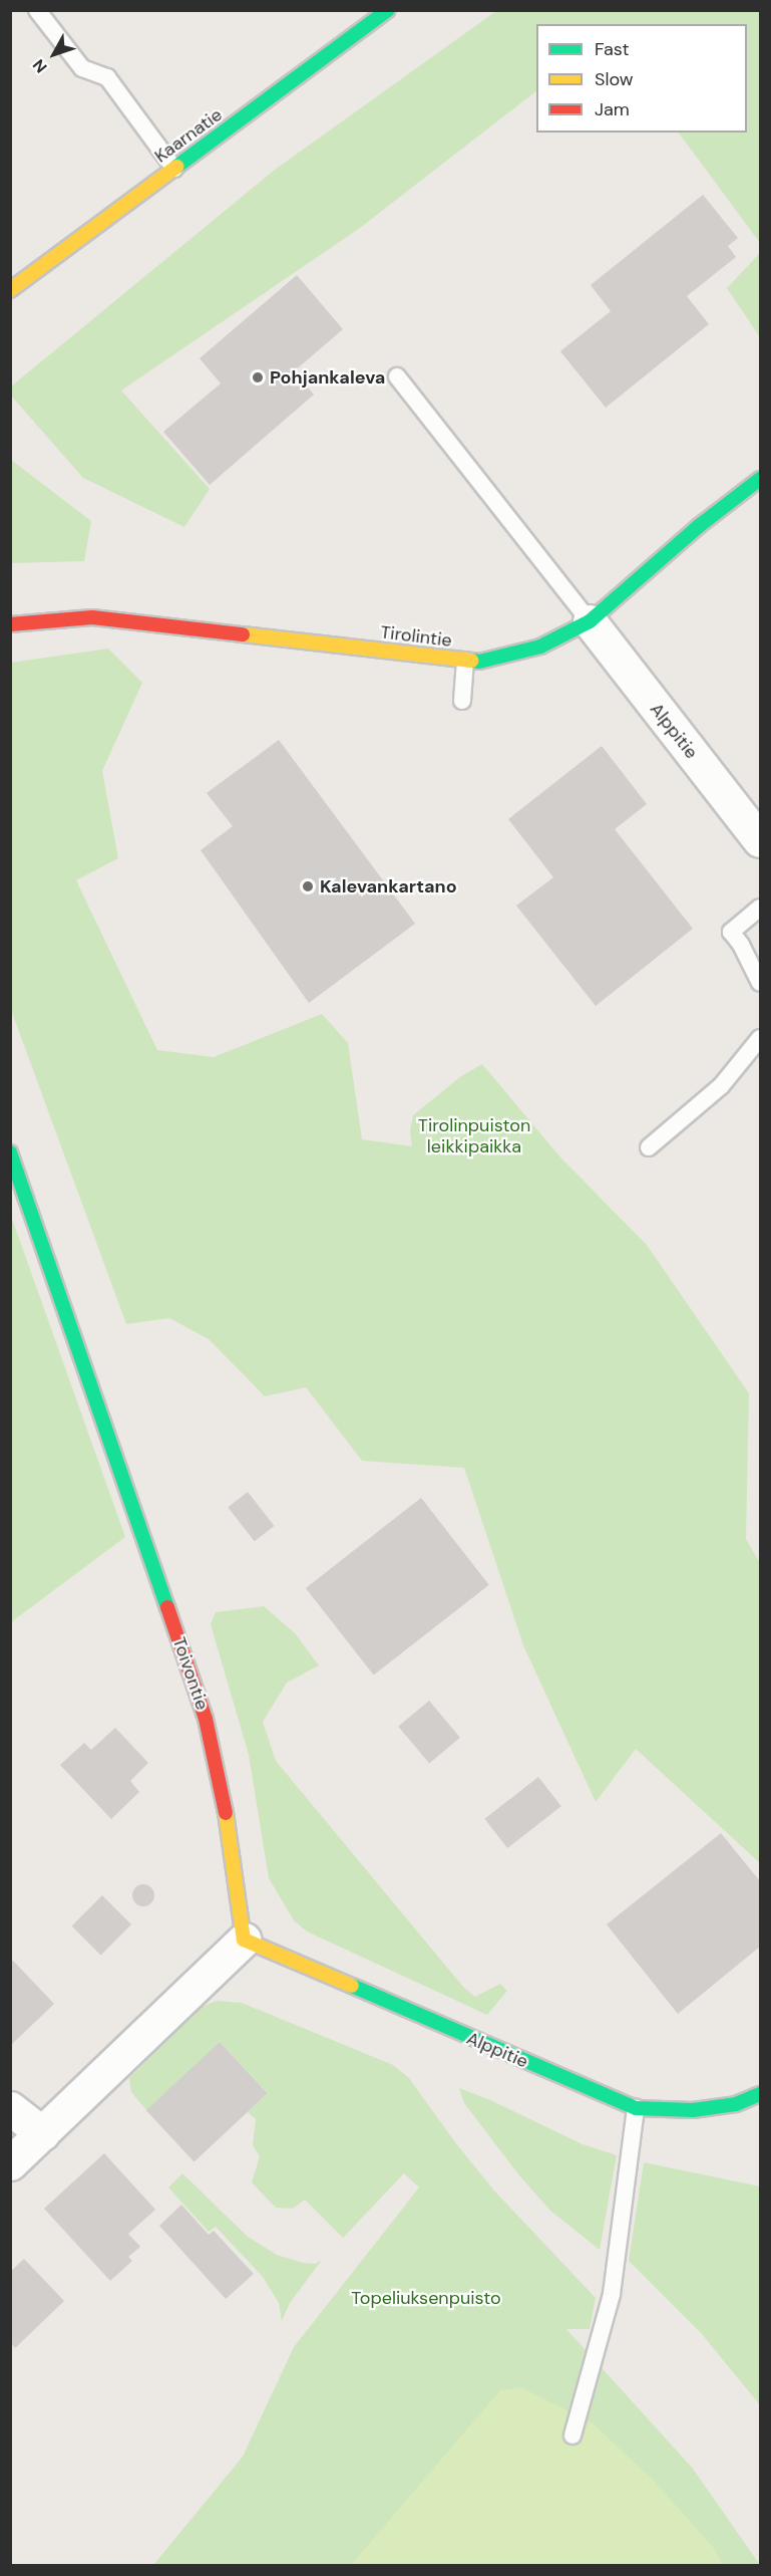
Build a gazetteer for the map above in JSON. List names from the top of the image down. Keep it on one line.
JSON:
{"streets":{"street":["Kaarnatie","Tirolintie","Alppitie","Toivontie"]},"crossings":[["Tirolintie","Alppitie"],["Alppitie","Toivontie"]],"parks":["Tirolinpuiston leikkipaikka","Topeliuksenpuisto"],"places":["Pohjankaleva","Kalevankartano"],"legend":["Fast","Slow","Jam"],"north":"bottom left"}
